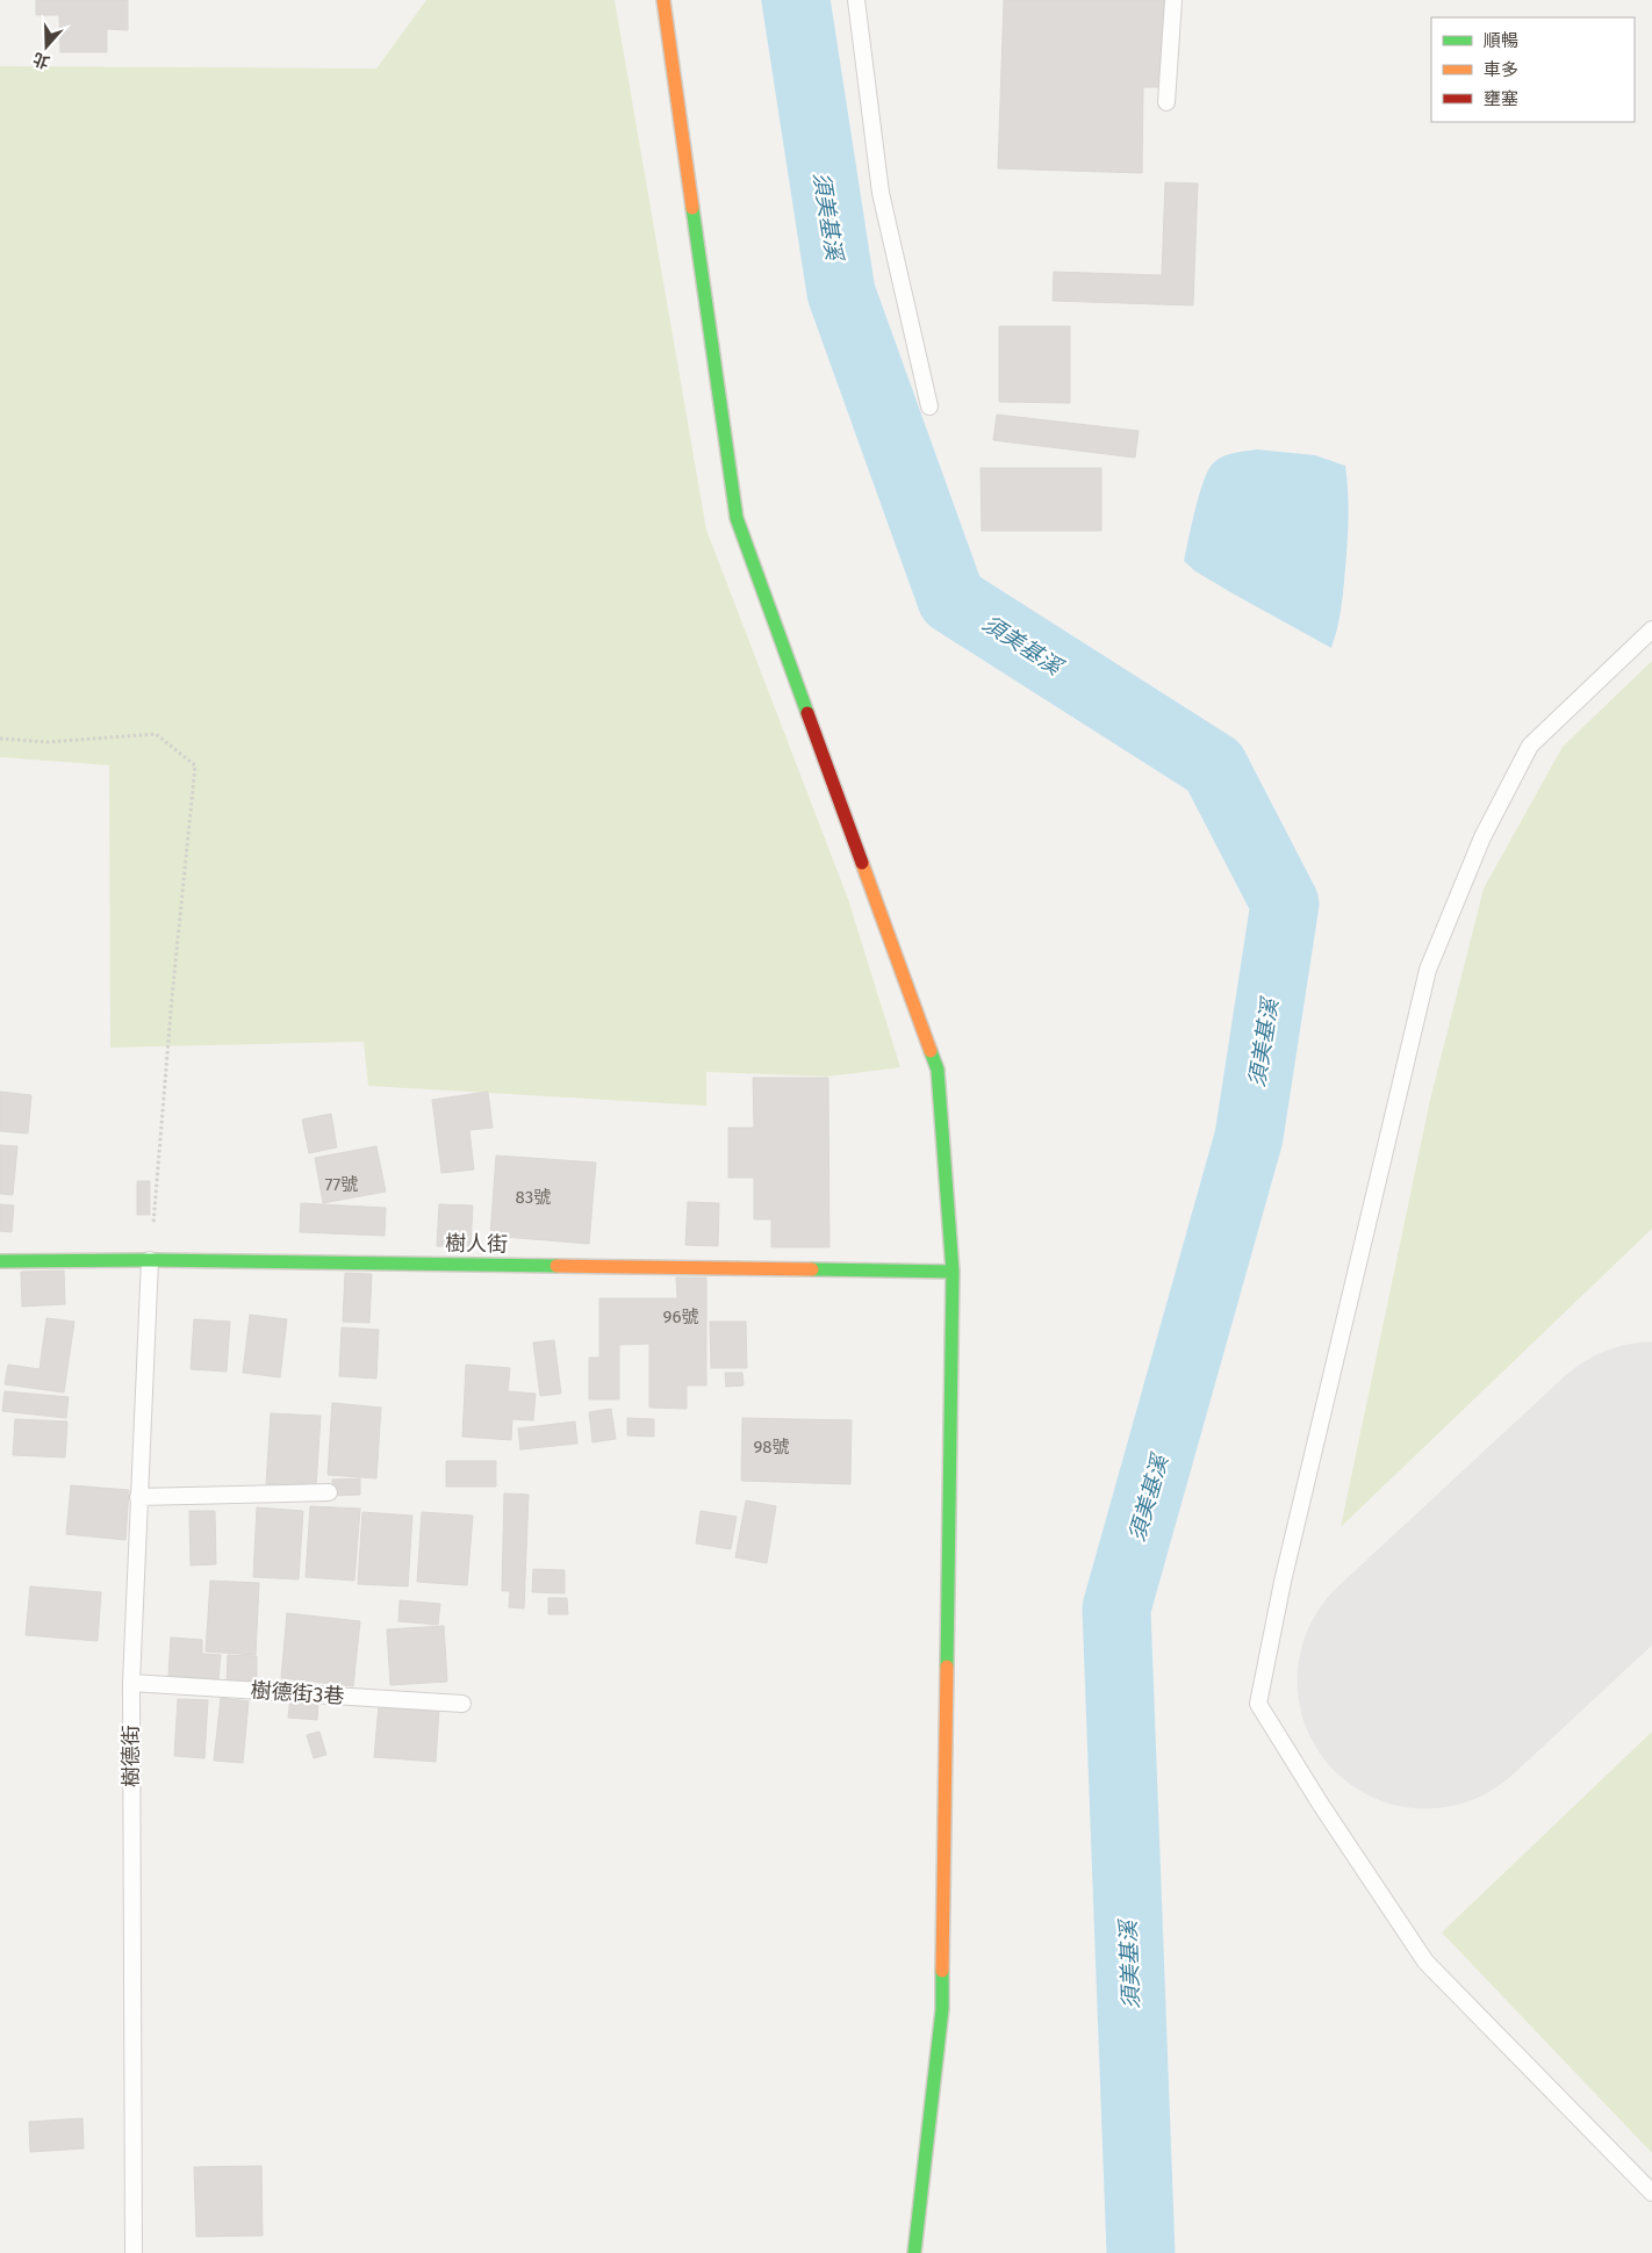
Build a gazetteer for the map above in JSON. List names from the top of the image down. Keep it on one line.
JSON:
{"streets":{"street":["樹人街"],"lane":["樹德街3巷","樹德街"]},"crossings":[["樹人街","樹德街"],["樹德街3巷","樹德街"]],"water":["須美基溪"],"house_numbers":["77號","83號","96號","98號"],"legend":["順暢","車多","壅塞"],"north":"bottom"}
